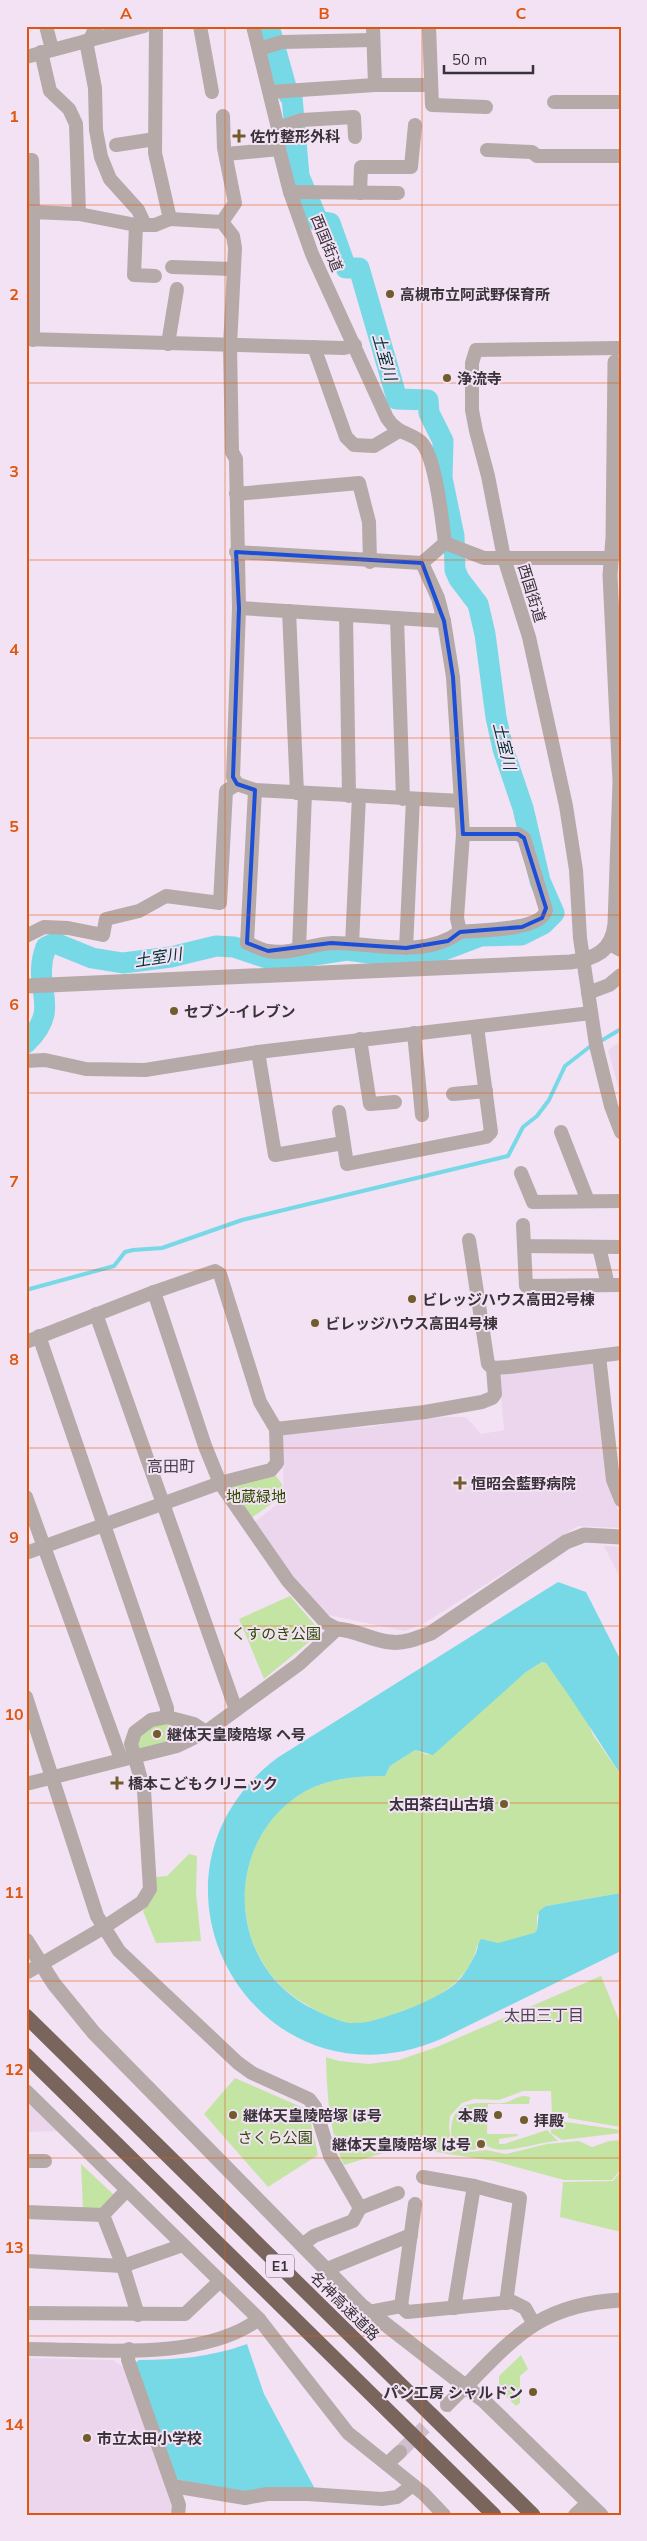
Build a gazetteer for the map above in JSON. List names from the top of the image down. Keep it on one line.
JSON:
{"streets":{"highway":["E1","名神高速道路"],"street":["西国街道"]},"districts":["高田町","太田三丁目"],"water":["土室川"],"parks":["地蔵緑地","くすのき公園","さくら公園"],"places":{"health":["佐竹整形外科","恒昭会藍野病院","橋本こどもクリニック"],"other":["高槻市立阿武野保育所","浄流寺","セブン-イレブン","ビレッジハウス高田2号棟","ビレッジハウス高田4号棟","継体天皇陵陪塚 へ号","太田茶臼山古墳","継体天皇陵陪塚 ほ号","本殿","拝殿","継体天皇陵陪塚 は号","パン工房 シャルドン","市立太田小学校"]},"scale_bar":"50 m","grid":{"columns":["A","B","C"],"rows":["1","2","3","4","5","6","7","8","9","10","11","12","13","14"]}}
